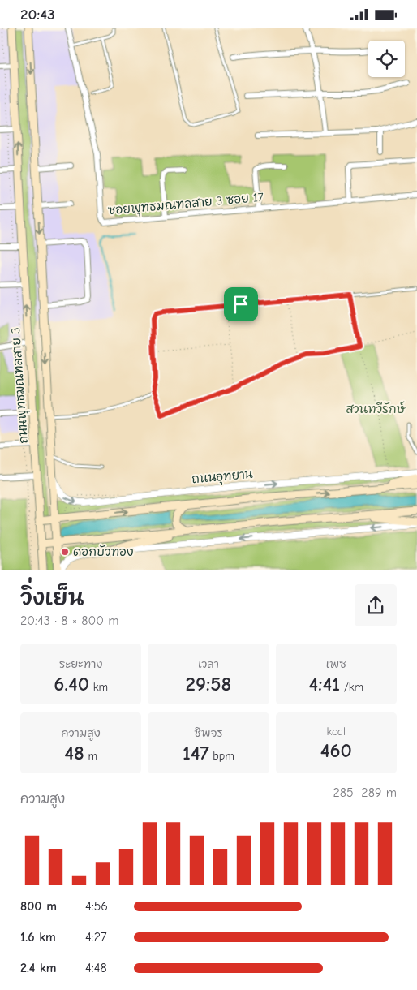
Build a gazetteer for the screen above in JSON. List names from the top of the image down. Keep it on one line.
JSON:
{"streets":{"main road":["ถนนพุทธมณฑลสาย 3","ถนนอุทยาน"],"street":["ซอยพุทธมณฑลสาย 3 ซอย 17"]},"crossings":[["ถนนพุทธมณฑลสาย 3","ถนนอุทยาน"]],"parks":["สวนทวีรักษ์"],"places":["ดอกบัวทอง"],"page":{"status":"20:43","heading":["วิ่งเย็น","20:43 · 8 × 800 m"],"stats":[["ระยะทาง","6.40 km"],["เวลา","29:58"],["เพซ","4:41 /km"],["ความสูง","48 m"],["ชีพจร","147 bpm"],["kcal","460"]],"chart":["ความสูง","285–289 m"],"list":[{"name":"800 m","note":"4:56"},{"name":"1.6 km","note":"4:27"},{"name":"2.4 km","note":"4:48"}]}}
